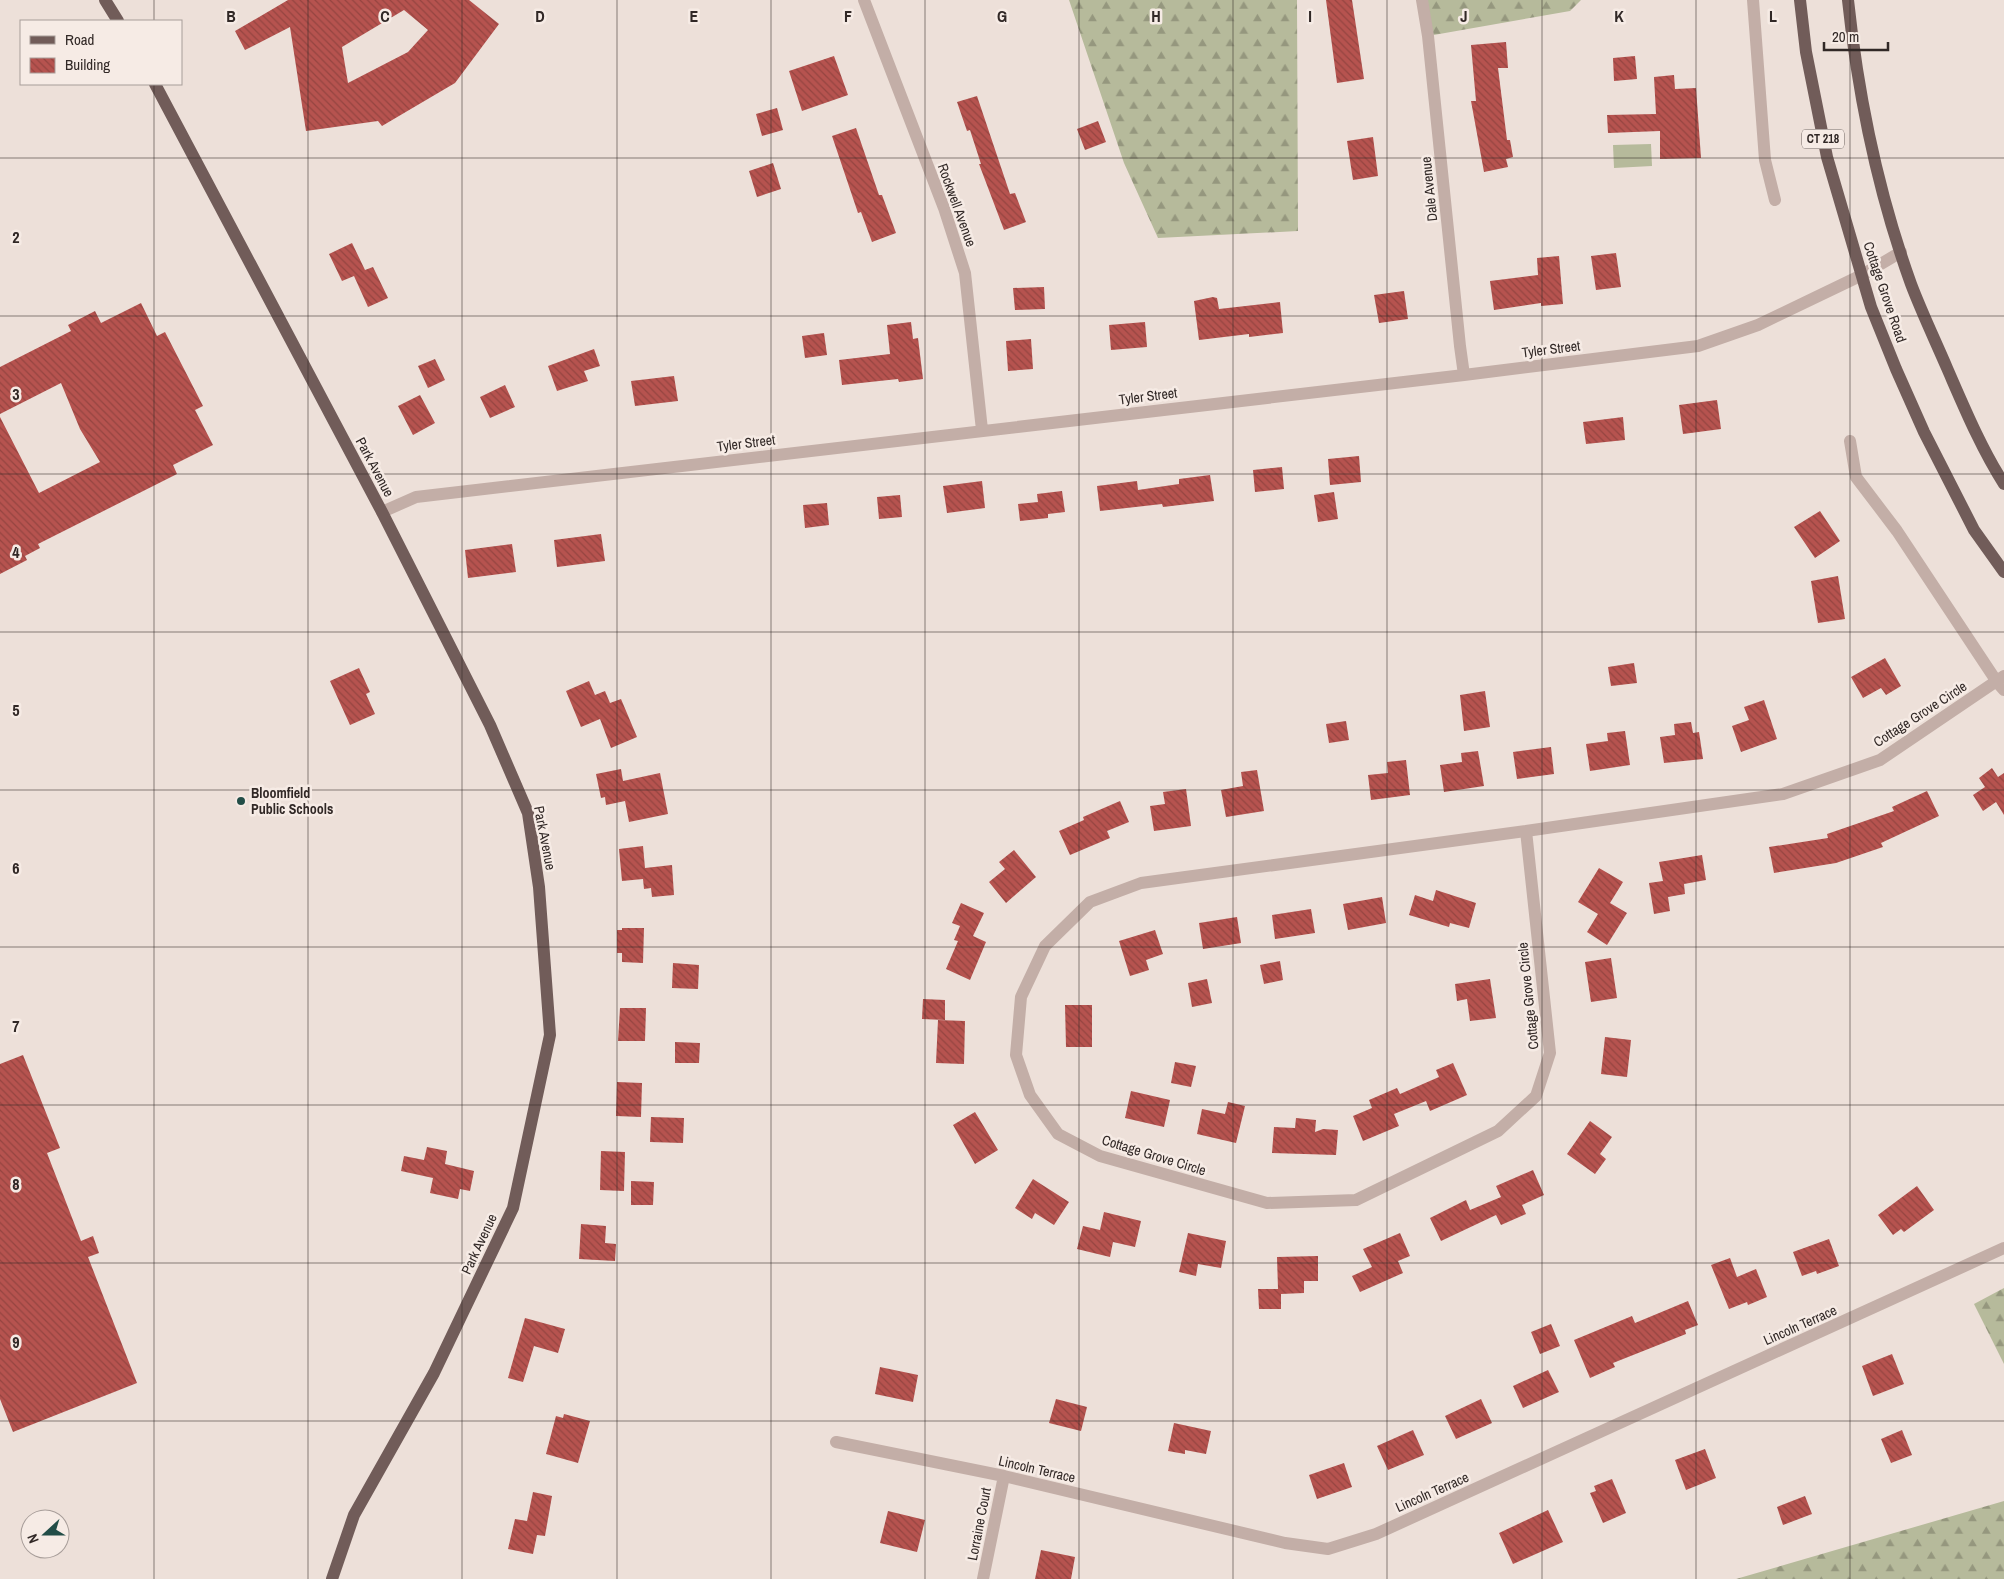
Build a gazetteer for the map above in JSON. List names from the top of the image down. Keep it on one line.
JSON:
{"streets":{"main road":["CT 218","Cottage Grove Road","Park Avenue"],"street":["Dale Avenue","Rockwell Avenue","Tyler Street","Cottage Grove Circle","Lincoln Terrace","Lorraine Court"]},"crossings":[["Dale Avenue","Tyler Street"],["Rockwell Avenue","Tyler Street"],["Cottage Grove Road","Tyler Street"],["Tyler Street","Park Avenue"],["Lincoln Terrace","Lorraine Court"]],"places":["Bloomfield Public Schools"],"legend":["Road","Building"],"scale_bar":"20 m","north":"left","grid":{"columns":["B","C","D","E","F","G","H","I","J","K","L"],"rows":["2","3","4","5","6","7","8","9"]}}
